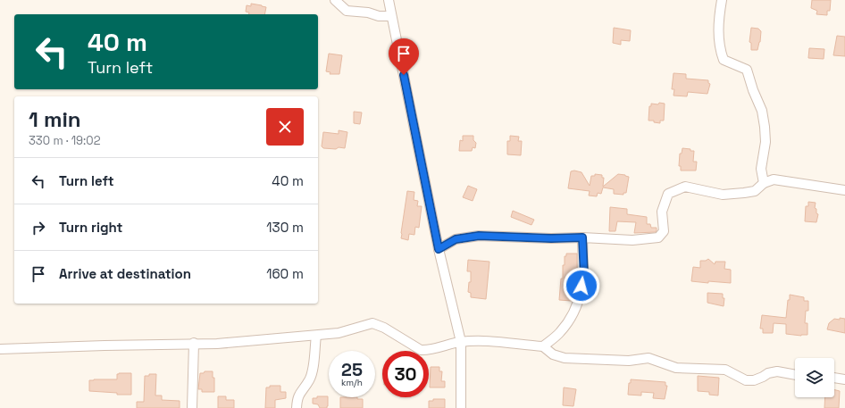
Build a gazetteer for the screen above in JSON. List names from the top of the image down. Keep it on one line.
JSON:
{"page":{"turn":["40 m","Turn left"],"heading":["1 min","330 m · 19:02"],"list":[{"name":"Turn left","value":"40 m"},{"name":"Turn right","value":"130 m"},{"name":"Arrive at destination","value":"160 m"}],"speed":"25 km/h","limit":"30"}}
